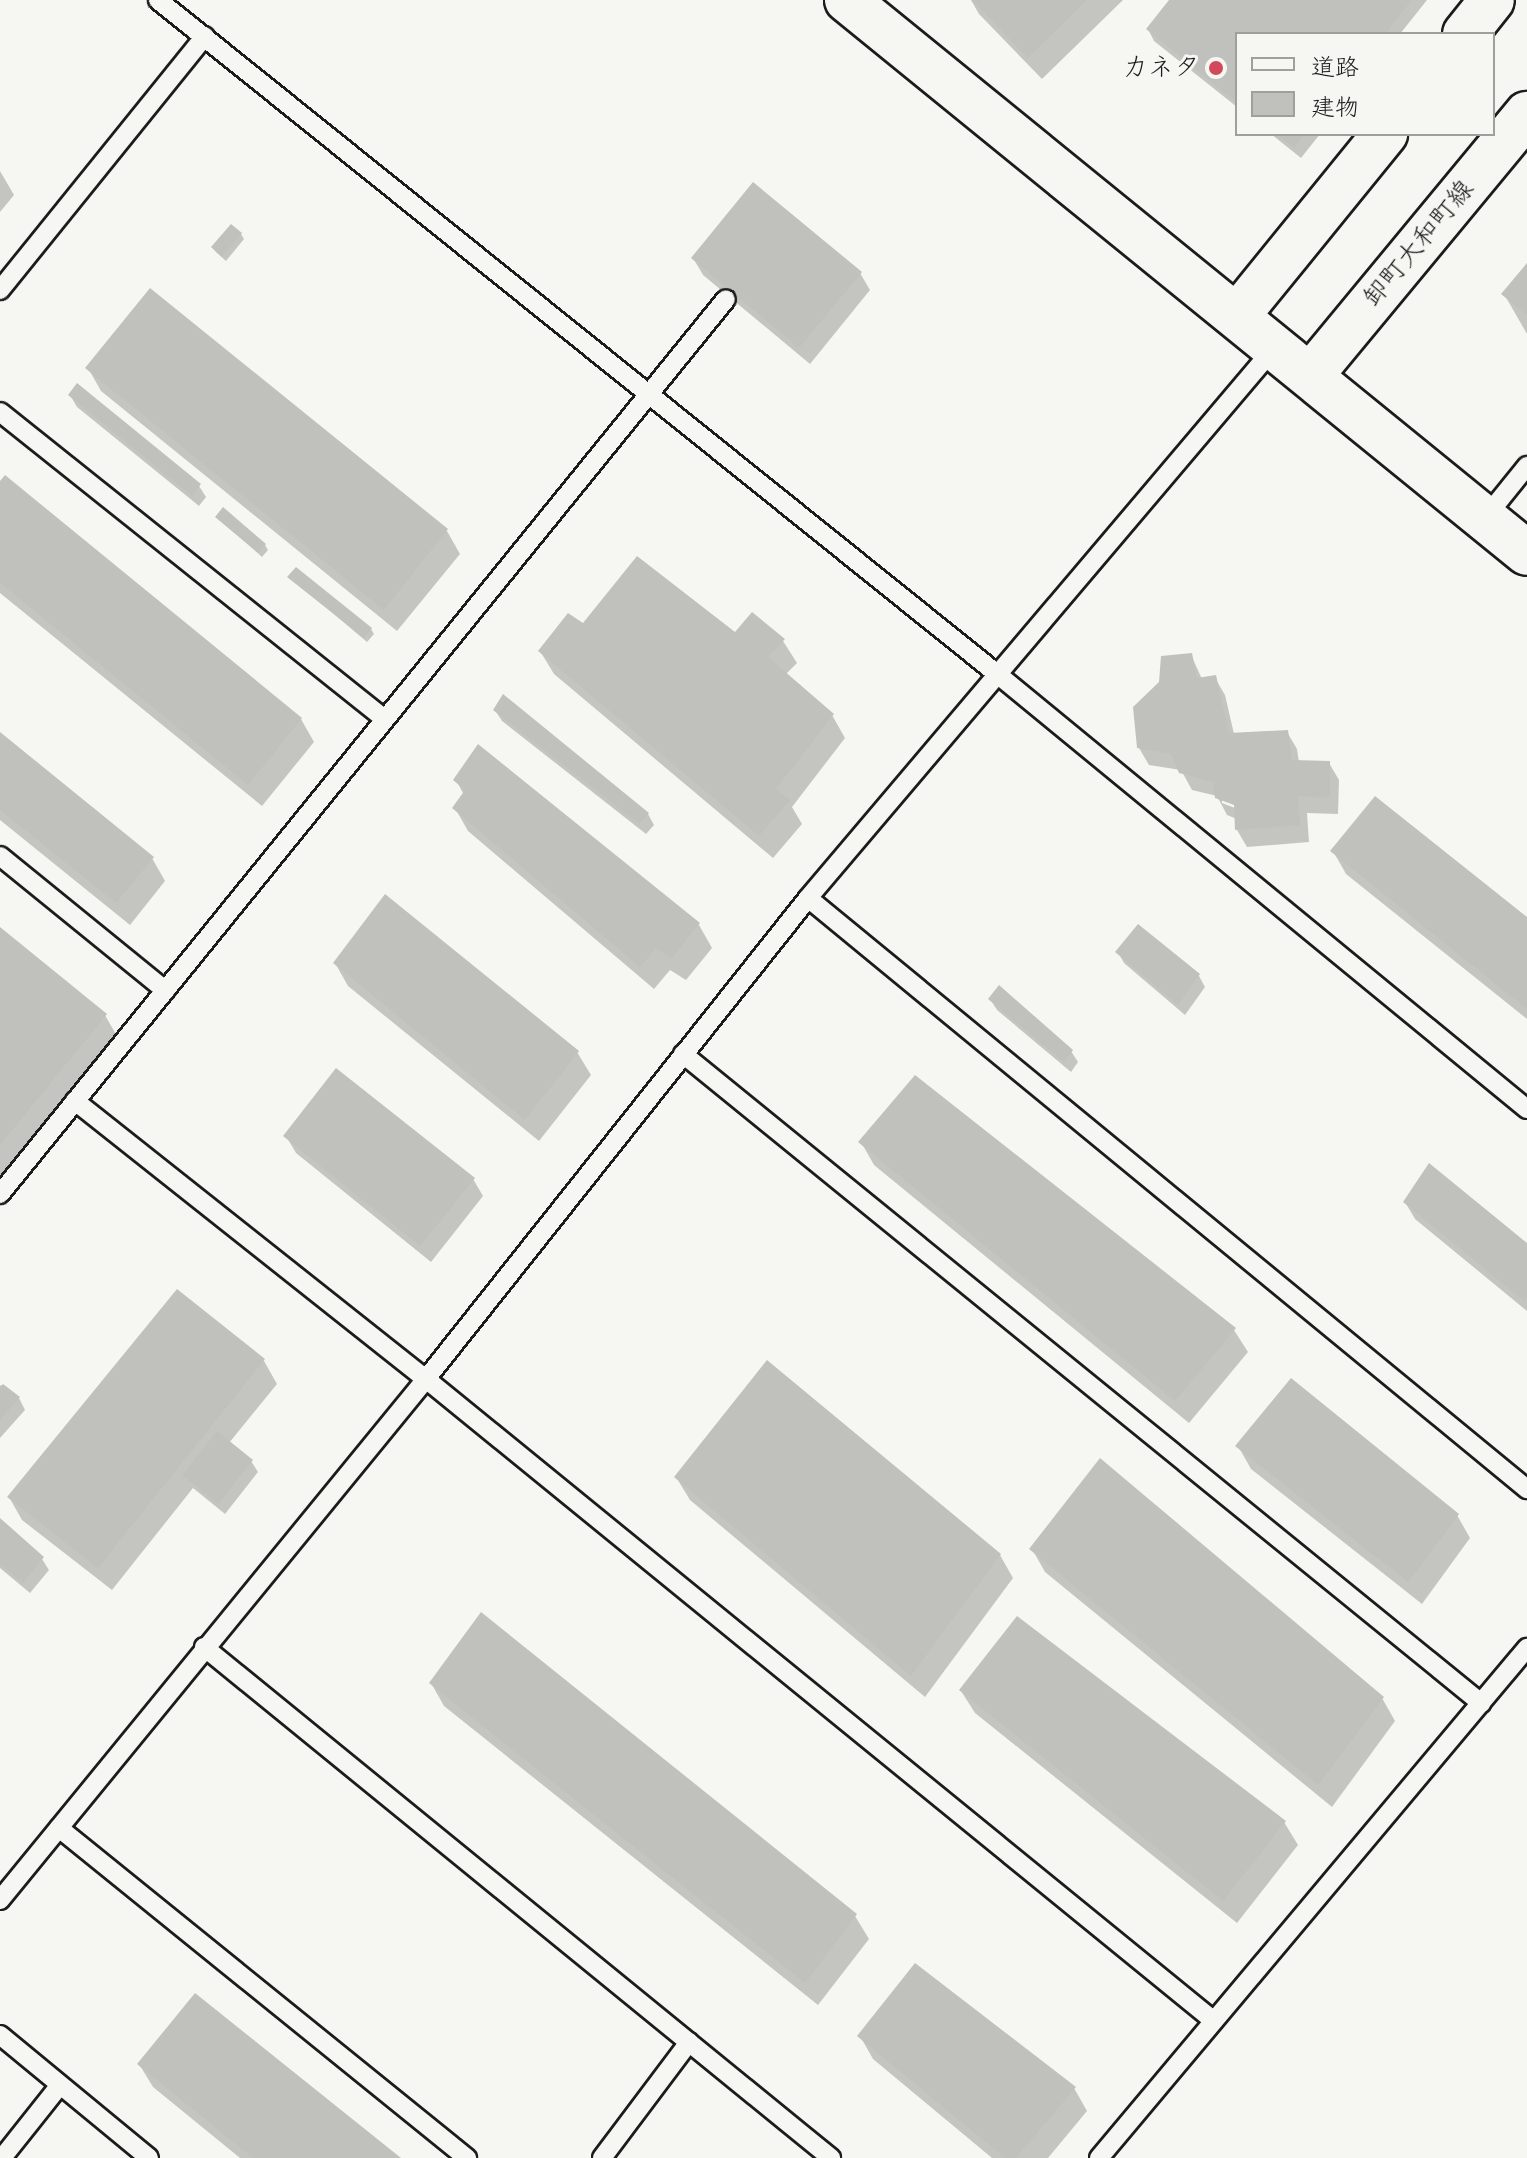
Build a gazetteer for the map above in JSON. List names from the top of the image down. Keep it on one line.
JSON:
{"streets":{"street":["卸町大和町線"]},"places":["カネタ"],"legend":["道路","建物"]}
